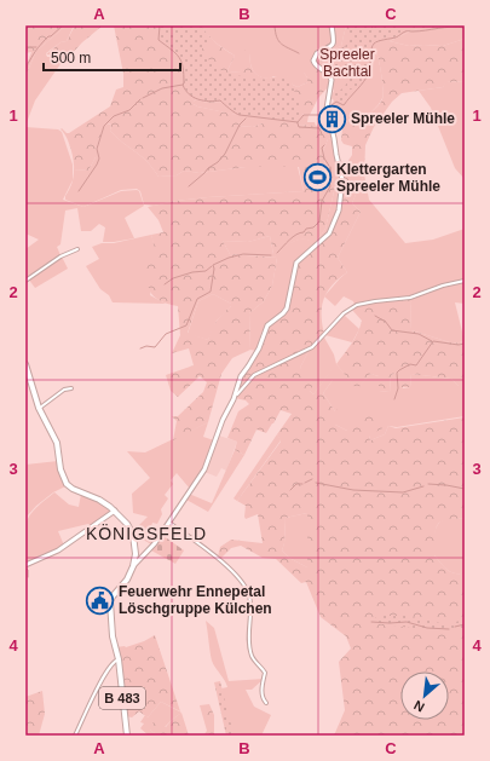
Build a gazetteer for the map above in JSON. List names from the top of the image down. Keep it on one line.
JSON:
{"streets":{"main road":["B 483"]},"districts":["KÖNIGSFELD"],"parks":["Spreeler Bachtal"],"places":{"building":["Spreeler Mühle"],"sports":["Klettergarten Spreeler Mühle"],"public building":["Feuerwehr Ennepetal Löschgruppe Külchen"]},"scale_bar":"500 m","north":"bottom left","grid":{"columns":["A","B","C"],"rows":["1","2","3","4"]}}
